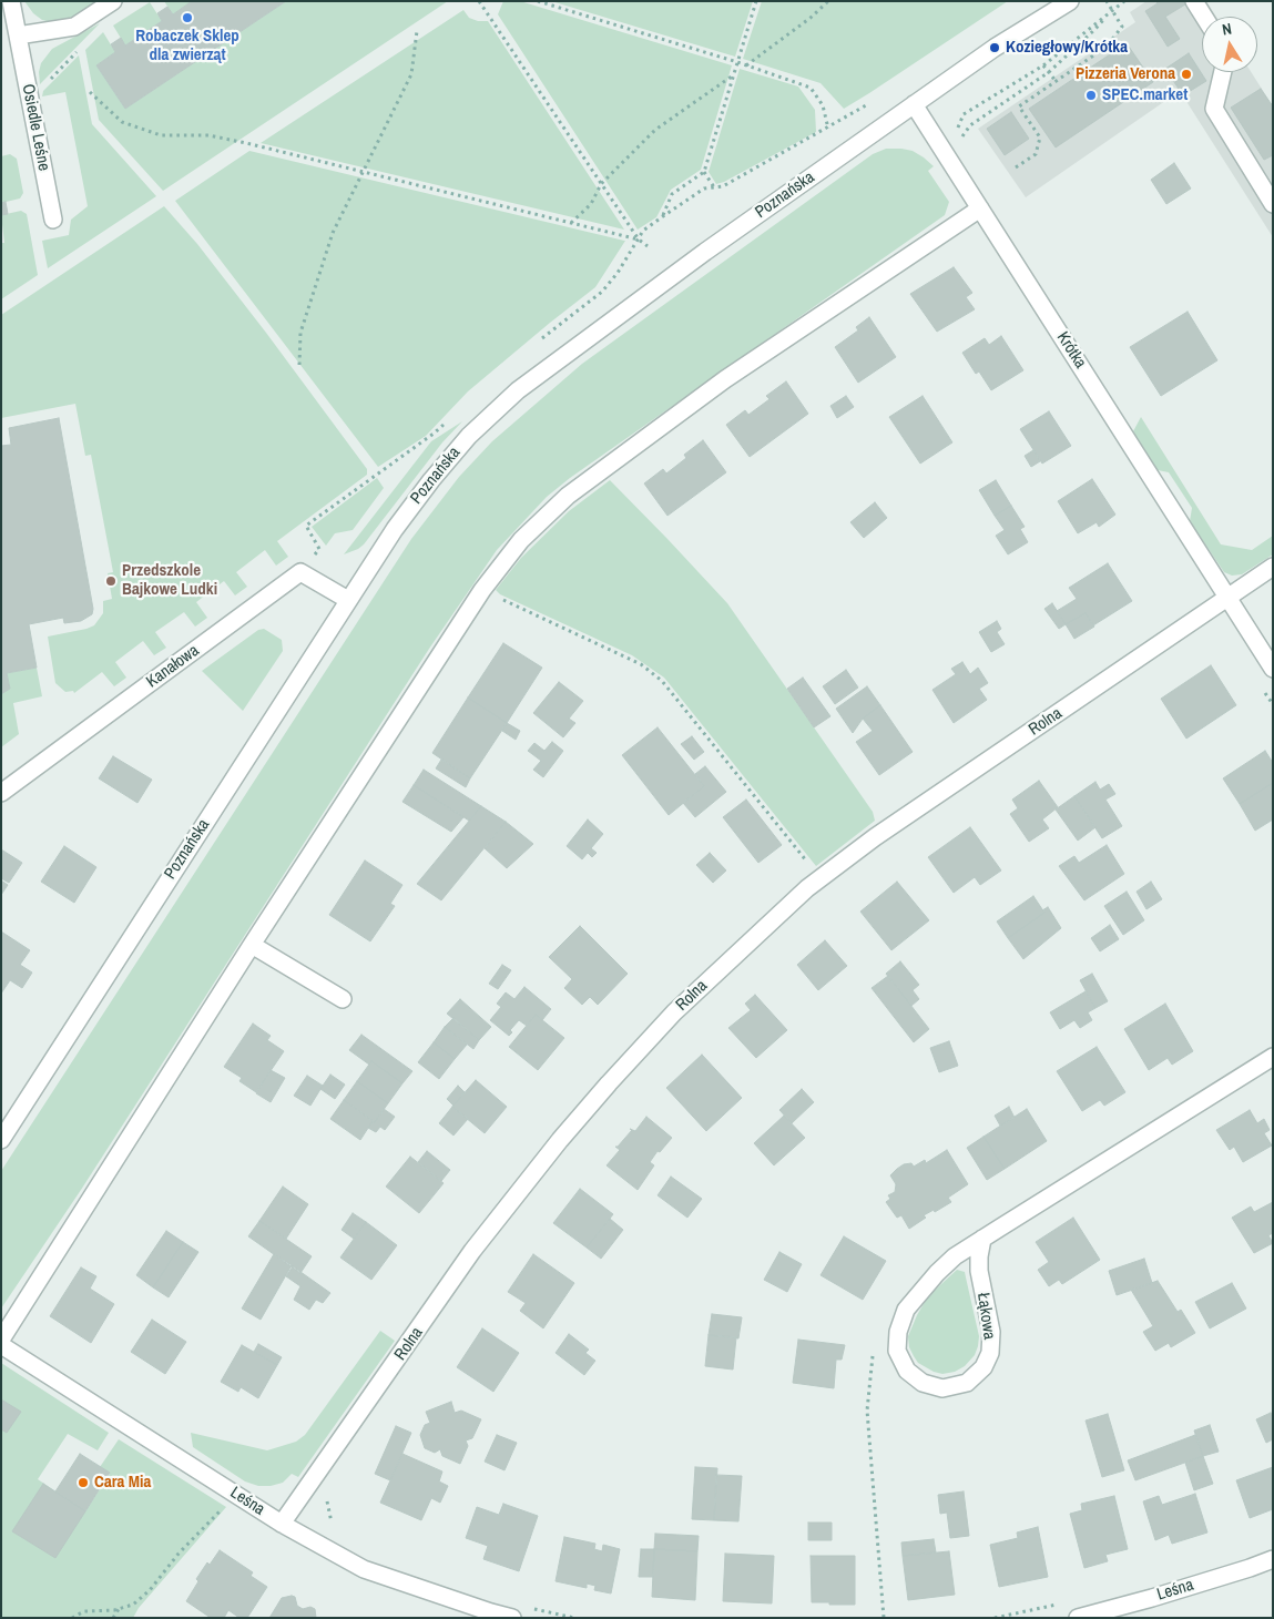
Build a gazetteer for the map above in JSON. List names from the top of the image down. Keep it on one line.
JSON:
{"streets":{"street":["Osiedle Leśne","Poznańska","Krótka","Kanałowa","Rolna","Łąkowa","Leśna"]},"crossings":[["Poznańska","Krótka"],["Krótka","Rolna"],["Rolna","Leśna"]],"places":["Robaczek Sklep dla zwierząt","Koziegłowy/Krótka","Pizzeria Verona","SPEC.market","Przedszkole Bajkowe Ludki","Cara Mia"],"north":"top"}
